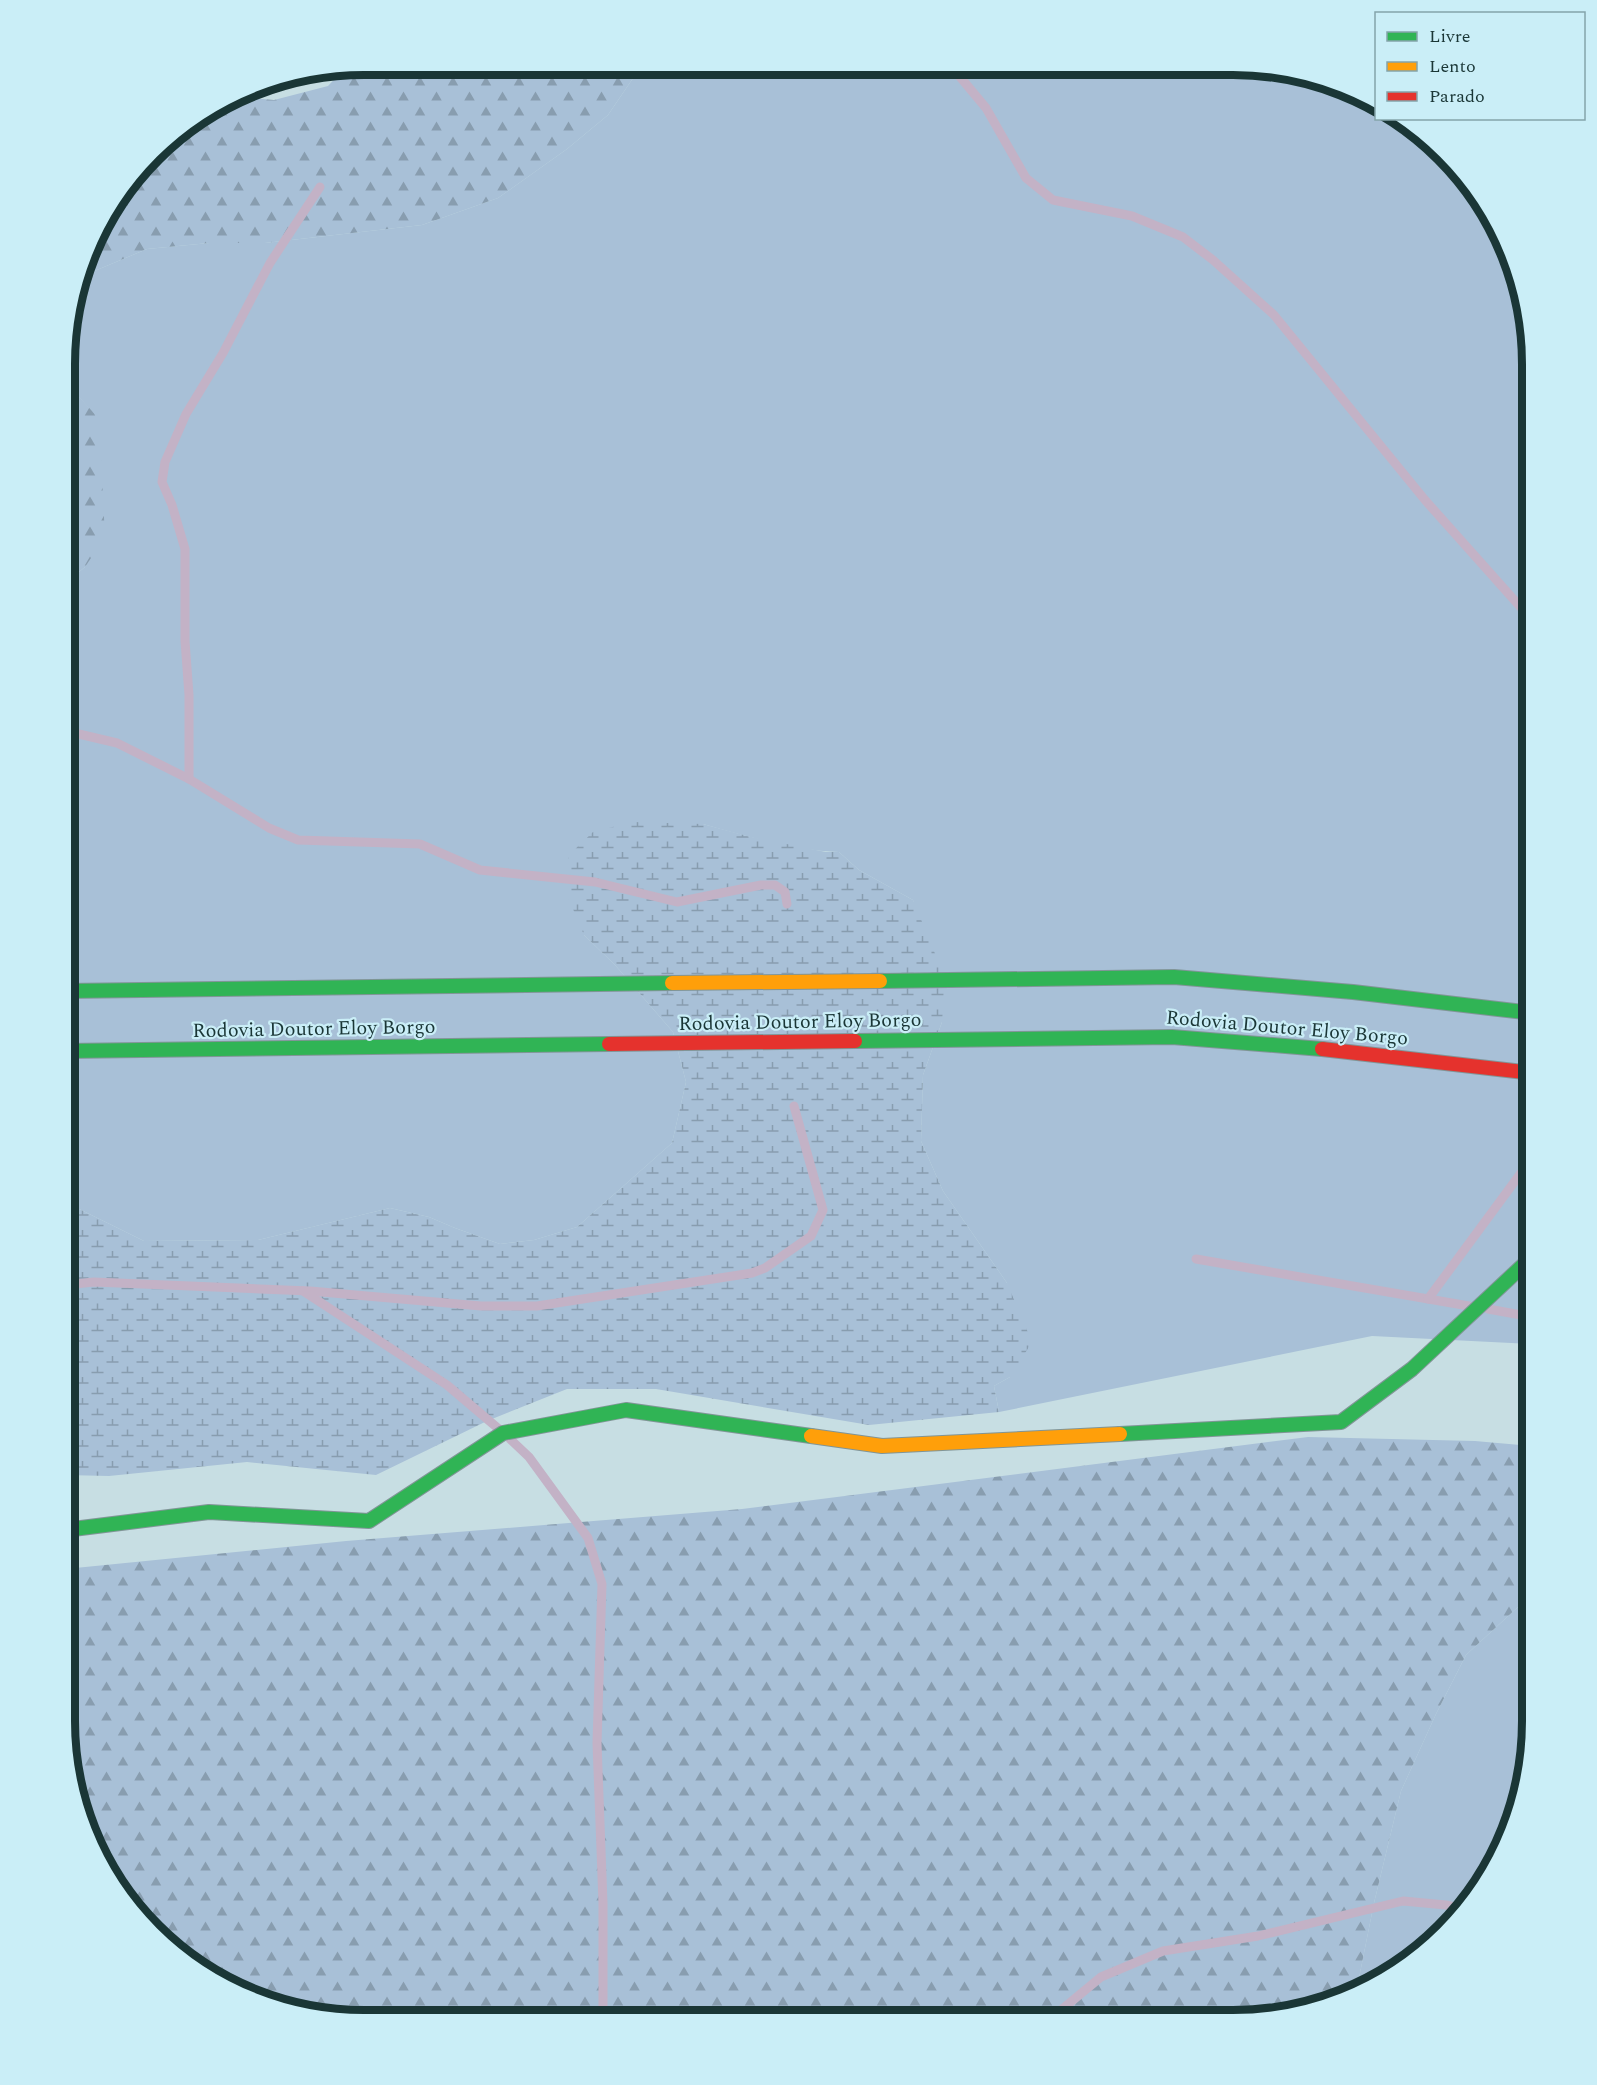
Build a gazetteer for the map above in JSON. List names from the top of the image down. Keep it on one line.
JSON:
{"streets":{"main road":["Rodovia Doutor Eloy Borgo"]},"legend":["Livre","Lento","Parado"]}
